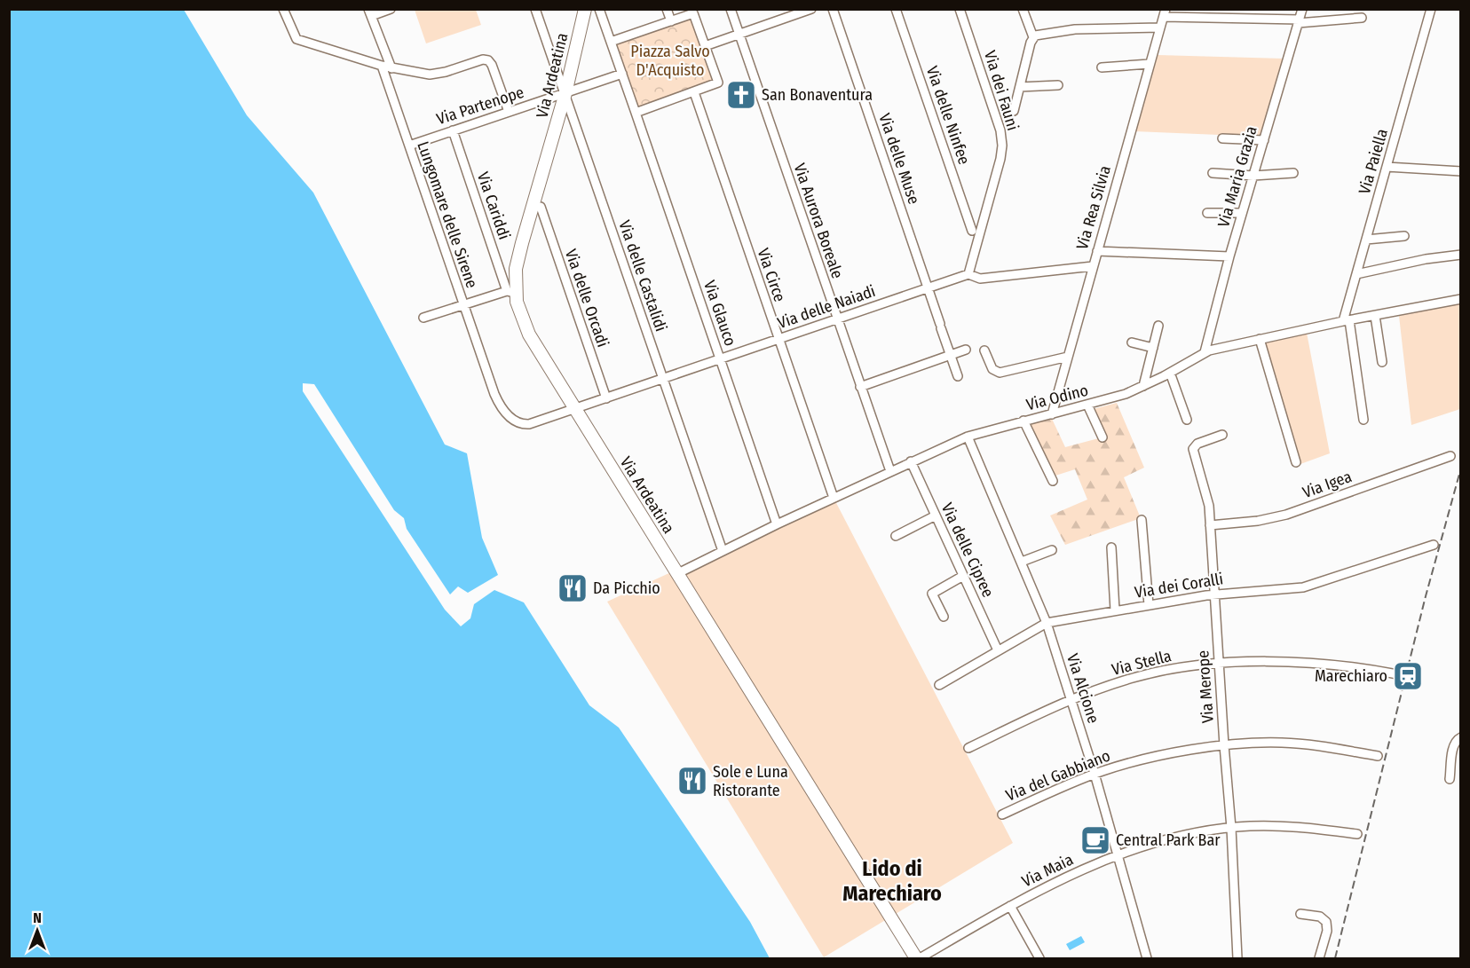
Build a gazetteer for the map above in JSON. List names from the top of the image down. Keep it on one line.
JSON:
{"streets":{"main road":["Via Ardeatina"],"street":["Via dei Fauni","Via Partenope","Via delle Ninfee","Via delle Muse","Via Paiella","Via Maria Grazia","Via Cariddi","Via Rea Silvia","Lungomare delle Sirene","Via Aurora Boreale","Via Circe","Via delle Castalidi","Via delle Orcadi","Via delle Naiadi","Via Glauco","Via Odino","Via Igea","Via delle Cipree","Via dei Coralli","Via Stella","Via Merope","Via Alcione","Via del Gabbiano","Via Maia"]},"crossings":[["Via Ardeatina","Via Partenope"],["Via Ardeatina","Via Cariddi"],["Via Ardeatina","Lungomare delle Sirene"],["Via Ardeatina","Via delle Castalidi"],["Via Ardeatina","Via delle Naiadi"],["Via Ardeatina","Via Odino"],["Via Ardeatina","Via Maia"],["Via dei Fauni","Via delle Naiadi"],["Via Partenope","Via Cariddi"],["Via Partenope","Lungomare delle Sirene"],["Via Partenope","Via delle Castalidi"],["Via delle Muse","Via delle Naiadi"],["Via Paiella","Via Odino"],["Via Maria Grazia","Via Odino"],["Via Rea Silvia","Via delle Naiadi"],["Via Rea Silvia","Via Odino"],["Lungomare delle Sirene","Via delle Naiadi"],["Via Aurora Boreale","Via delle Naiadi"],["Via Aurora Boreale","Via Odino"],["Via Circe","Via delle Naiadi"],["Via Circe","Via Odino"],["Via delle Castalidi","Via delle Naiadi"],["Via delle Castalidi","Via Odino"],["Via delle Orcadi","Via delle Naiadi"],["Via delle Naiadi","Via Glauco"],["Via Glauco","Via Odino"],["Via Odino","Via delle Cipree"],["Via Odino","Via Alcione"],["Via Igea","Via Merope"],["Via delle Cipree","Via dei Coralli"],["Via dei Coralli","Via Merope"],["Via dei Coralli","Via Alcione"],["Via Stella","Via Merope"],["Via Stella","Via Alcione"],["Via Merope","Via del Gabbiano"],["Via Merope","Via Maia"],["Via Alcione","Via del Gabbiano"],["Via Alcione","Via Maia"]],"districts":["Lido di Marechiaro"],"parks":["Piazza Salvo D'Acquisto"],"places":{"church":["San Bonaventura"],"restaurant":["Da Picchio","Sole e Luna Ristorante"],"station":["Marechiaro"],"cafe":["Central Park Bar"]},"north":"top"}
